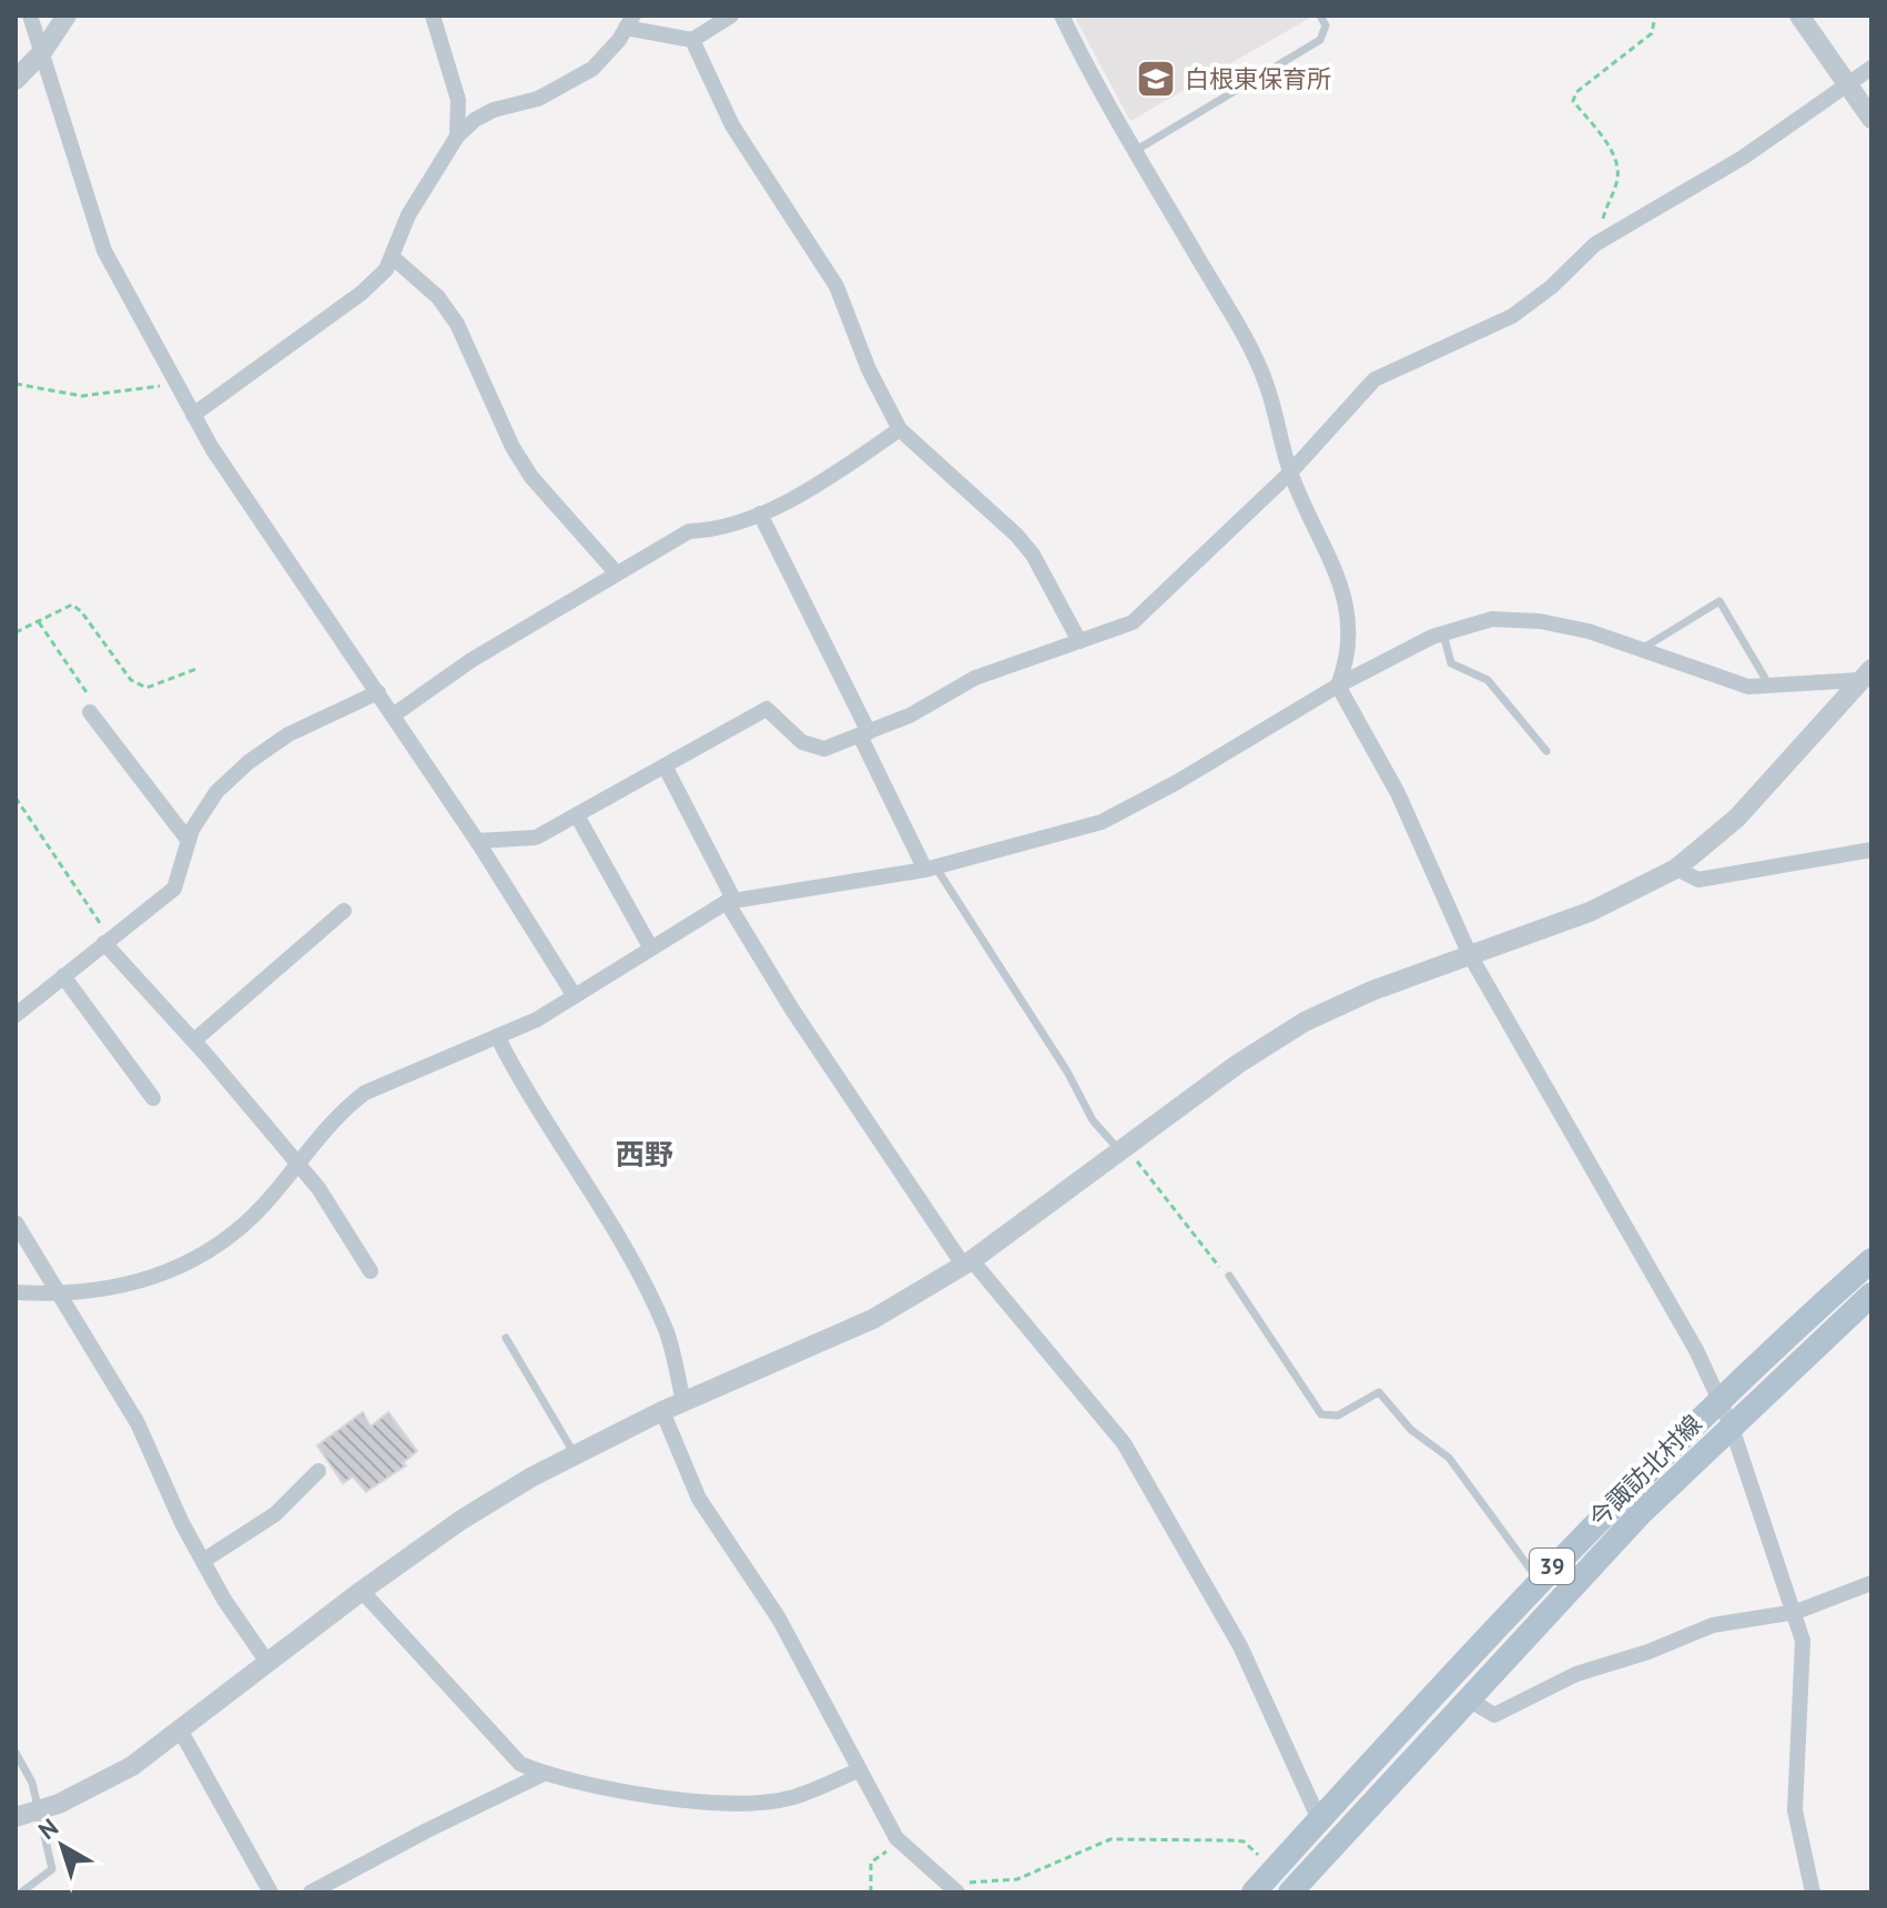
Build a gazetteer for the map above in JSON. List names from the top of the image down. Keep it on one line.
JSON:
{"streets":{"main road":["今諏訪北村線","39"]},"districts":["西野"],"places":{"school or university":["白根東保育所"]},"north":"top left"}
